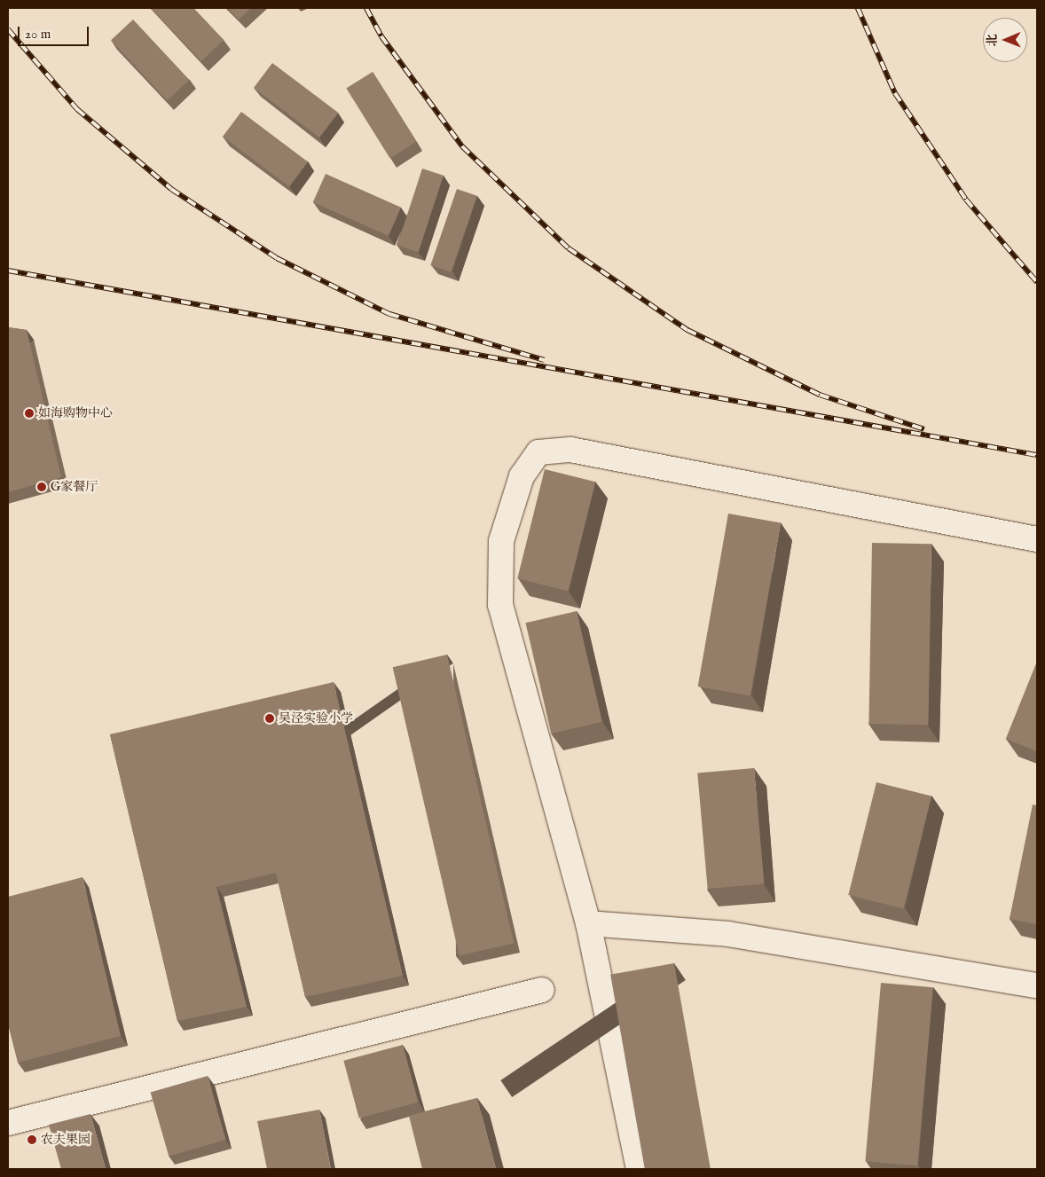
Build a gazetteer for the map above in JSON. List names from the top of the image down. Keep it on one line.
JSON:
{"places":["如海购物中心","G家餐厅","吴泾实验小学","农夫果园"],"scale_bar":"20 m","north":"left"}
